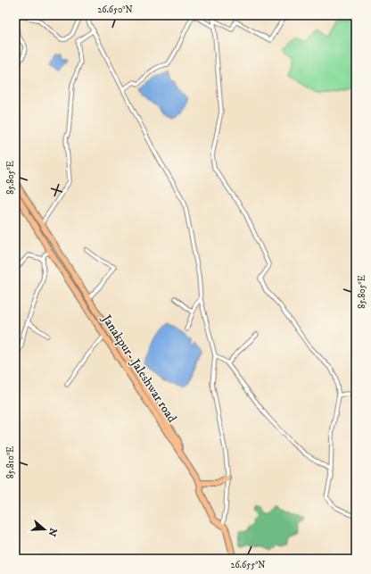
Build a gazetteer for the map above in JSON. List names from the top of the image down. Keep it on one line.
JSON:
{"streets":{"highway":["Janakpur- Jaleshwar road"]},"north":"right","coordinates":["26.650°N","85.805°E","85.810°E","26.655°N"]}
